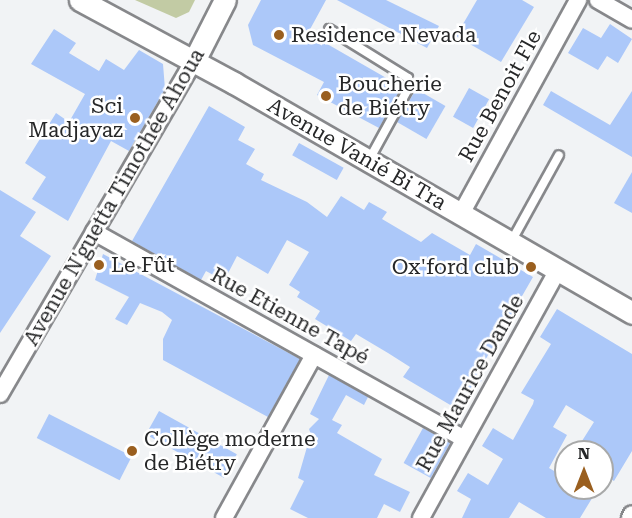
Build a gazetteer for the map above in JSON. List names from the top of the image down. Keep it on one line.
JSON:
{"streets":{"street":["Rue Benoit Fle","Avenue Vanié Bi Tra","Avenue N'guetta Timothée Ahoua","Rue Etienne Tapé","Rue Maurice Dande"]},"crossings":[["Rue Benoit Fle","Avenue Vanié Bi Tra"],["Avenue Vanié Bi Tra","Avenue N'guetta Timothée Ahoua"],["Avenue Vanié Bi Tra","Rue Maurice Dande"],["Avenue N'guetta Timothée Ahoua","Rue Etienne Tapé"],["Rue Etienne Tapé","Rue Maurice Dande"]],"places":["Residence Nevada","Boucherie de Biétry","Sci Madjayaz","Le Fût","Ox'ford club","Collège moderne de Biétry"],"north":"top"}
